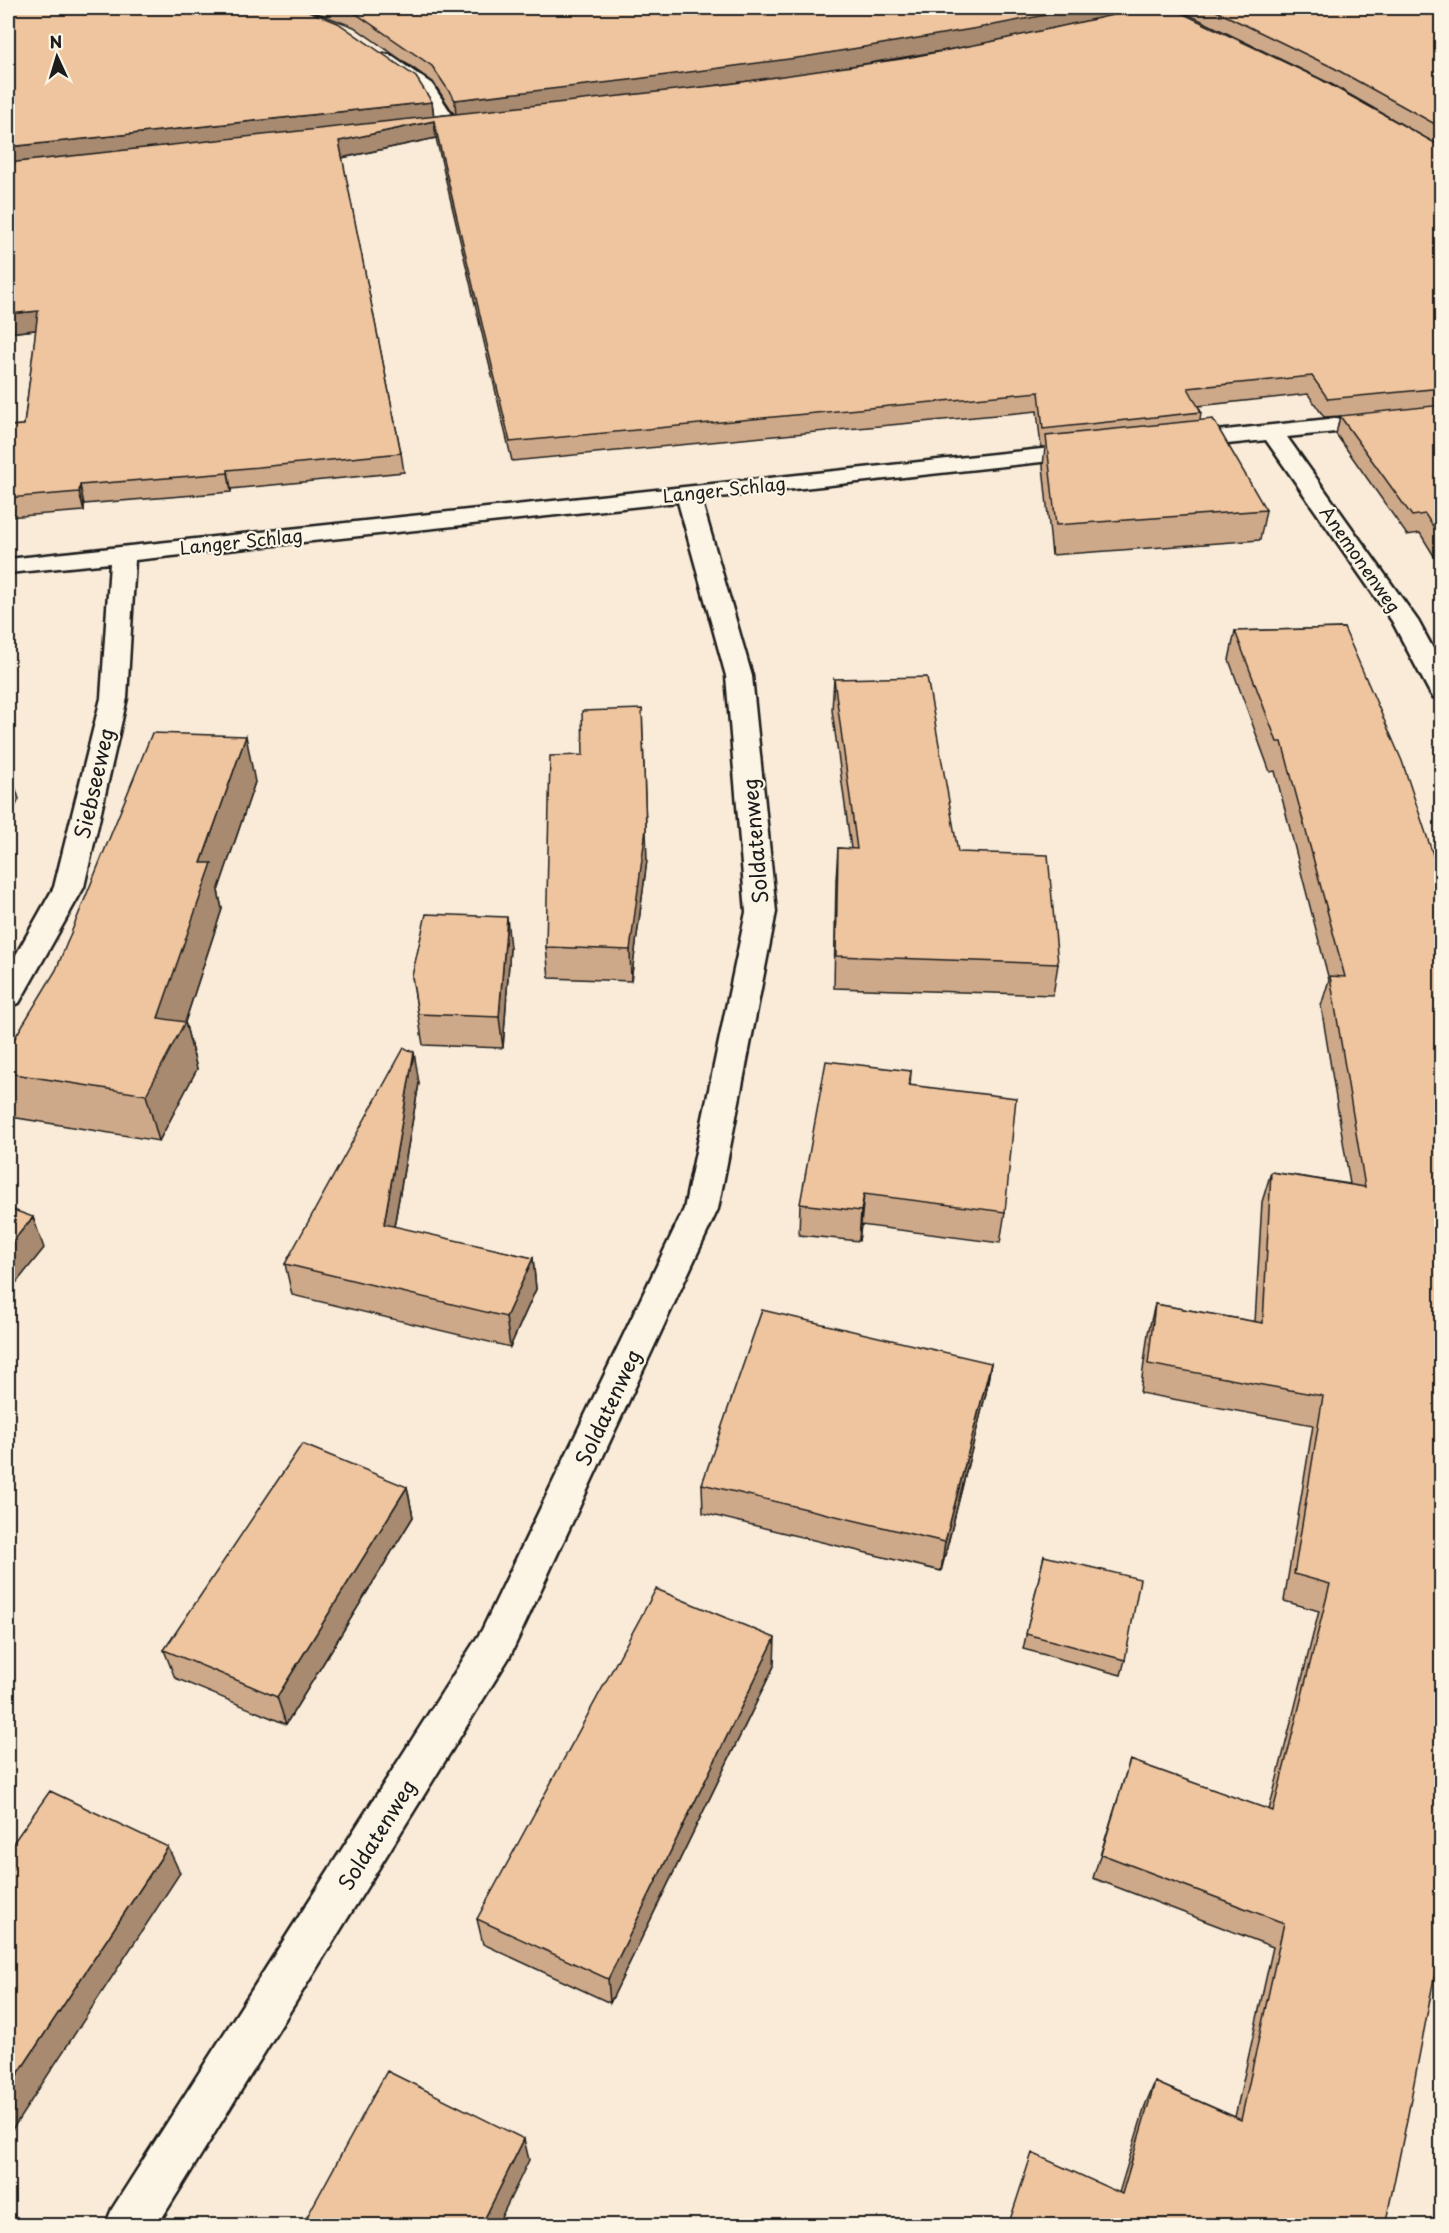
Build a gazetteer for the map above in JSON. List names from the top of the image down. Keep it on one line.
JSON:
{"streets":{"street":["Langer Schlag","Anemonenweg","Siebseeweg","Soldatenweg"]},"crossings":[["Langer Schlag","Siebseeweg"],["Langer Schlag","Soldatenweg"]],"north":"top"}
